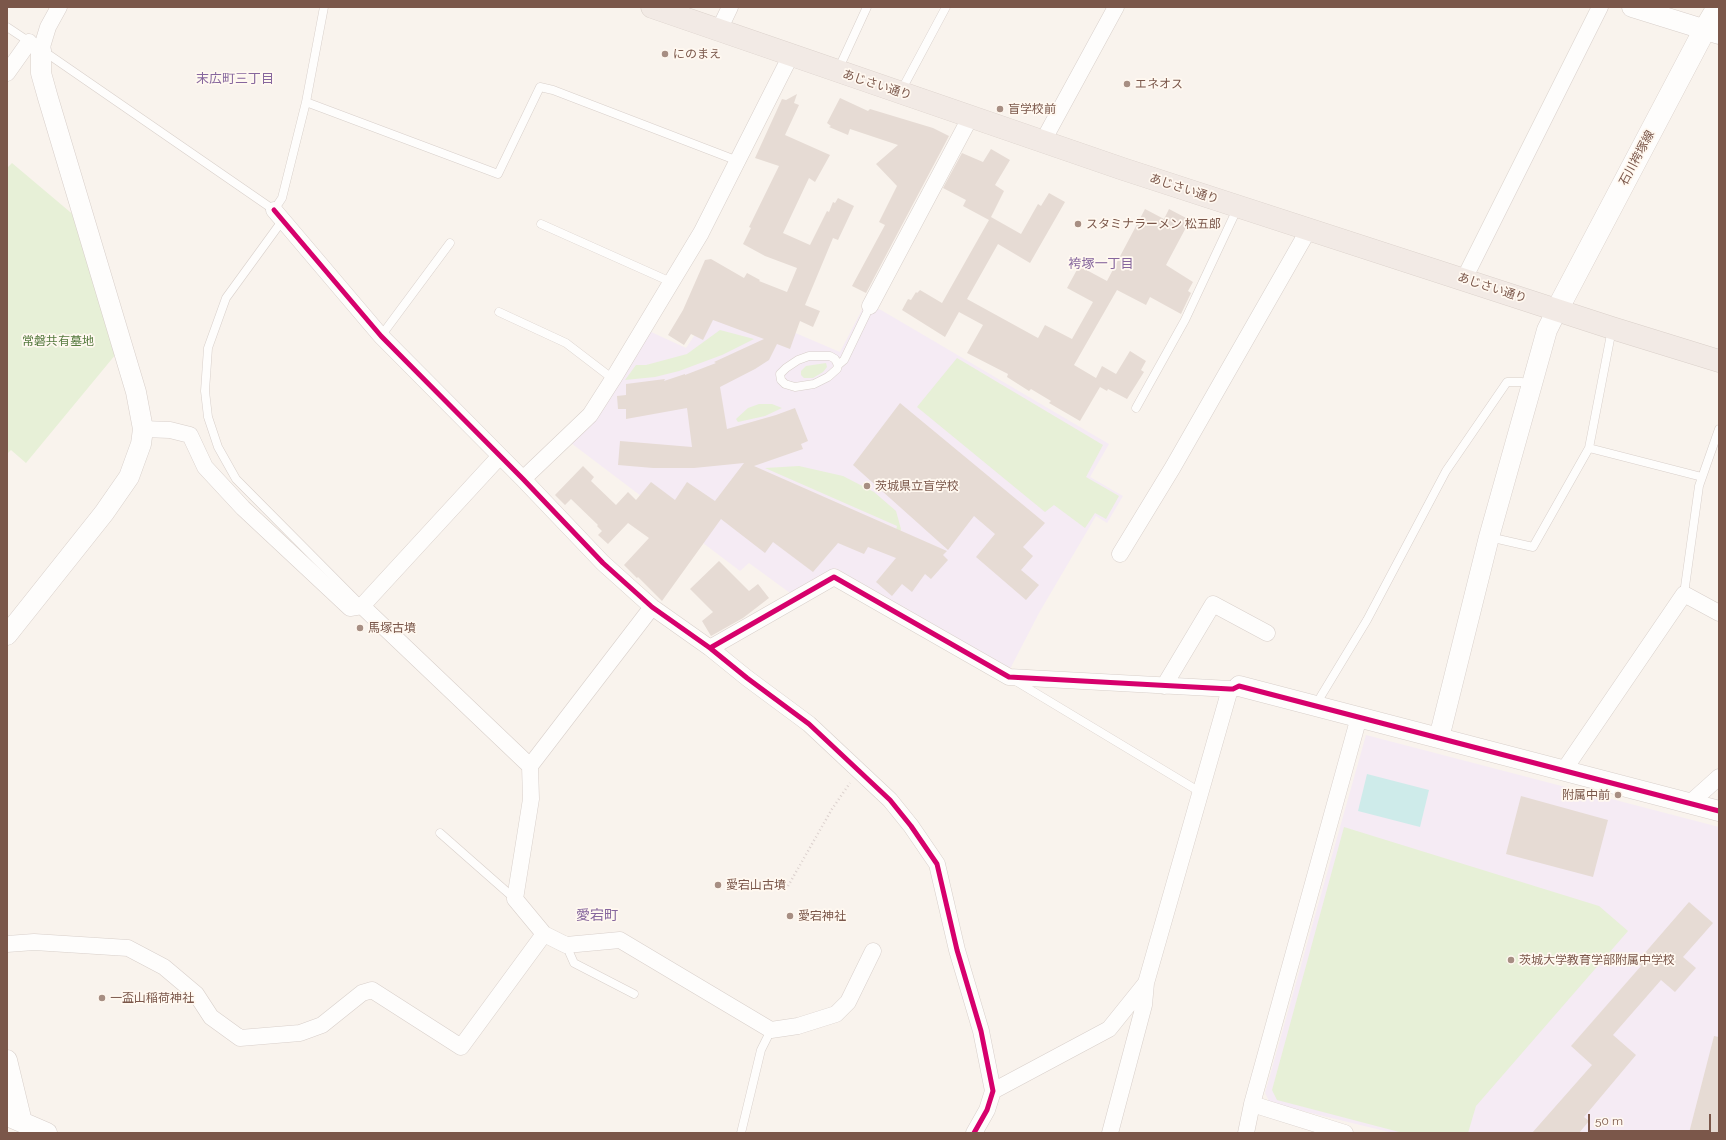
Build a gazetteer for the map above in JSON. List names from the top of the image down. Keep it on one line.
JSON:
{"streets":{"highway":["あじさい通り"],"main road":["石川袴塚線"]},"crossings":[["あじさい通り","石川袴塚線"]],"districts":["末広町三丁目","袴塚一丁目","愛宕町"],"parks":["常磐共有墓地"],"places":["にのまえ","エネオス","盲学校前","スタミナラーメン 松五郎","茨城県立盲学校","馬塚古墳","附属中前","愛宕山古墳","愛宕神社","茨城大学教育学部附属中学校","一盃山稲荷神社"],"scale_bar":"50 m"}
